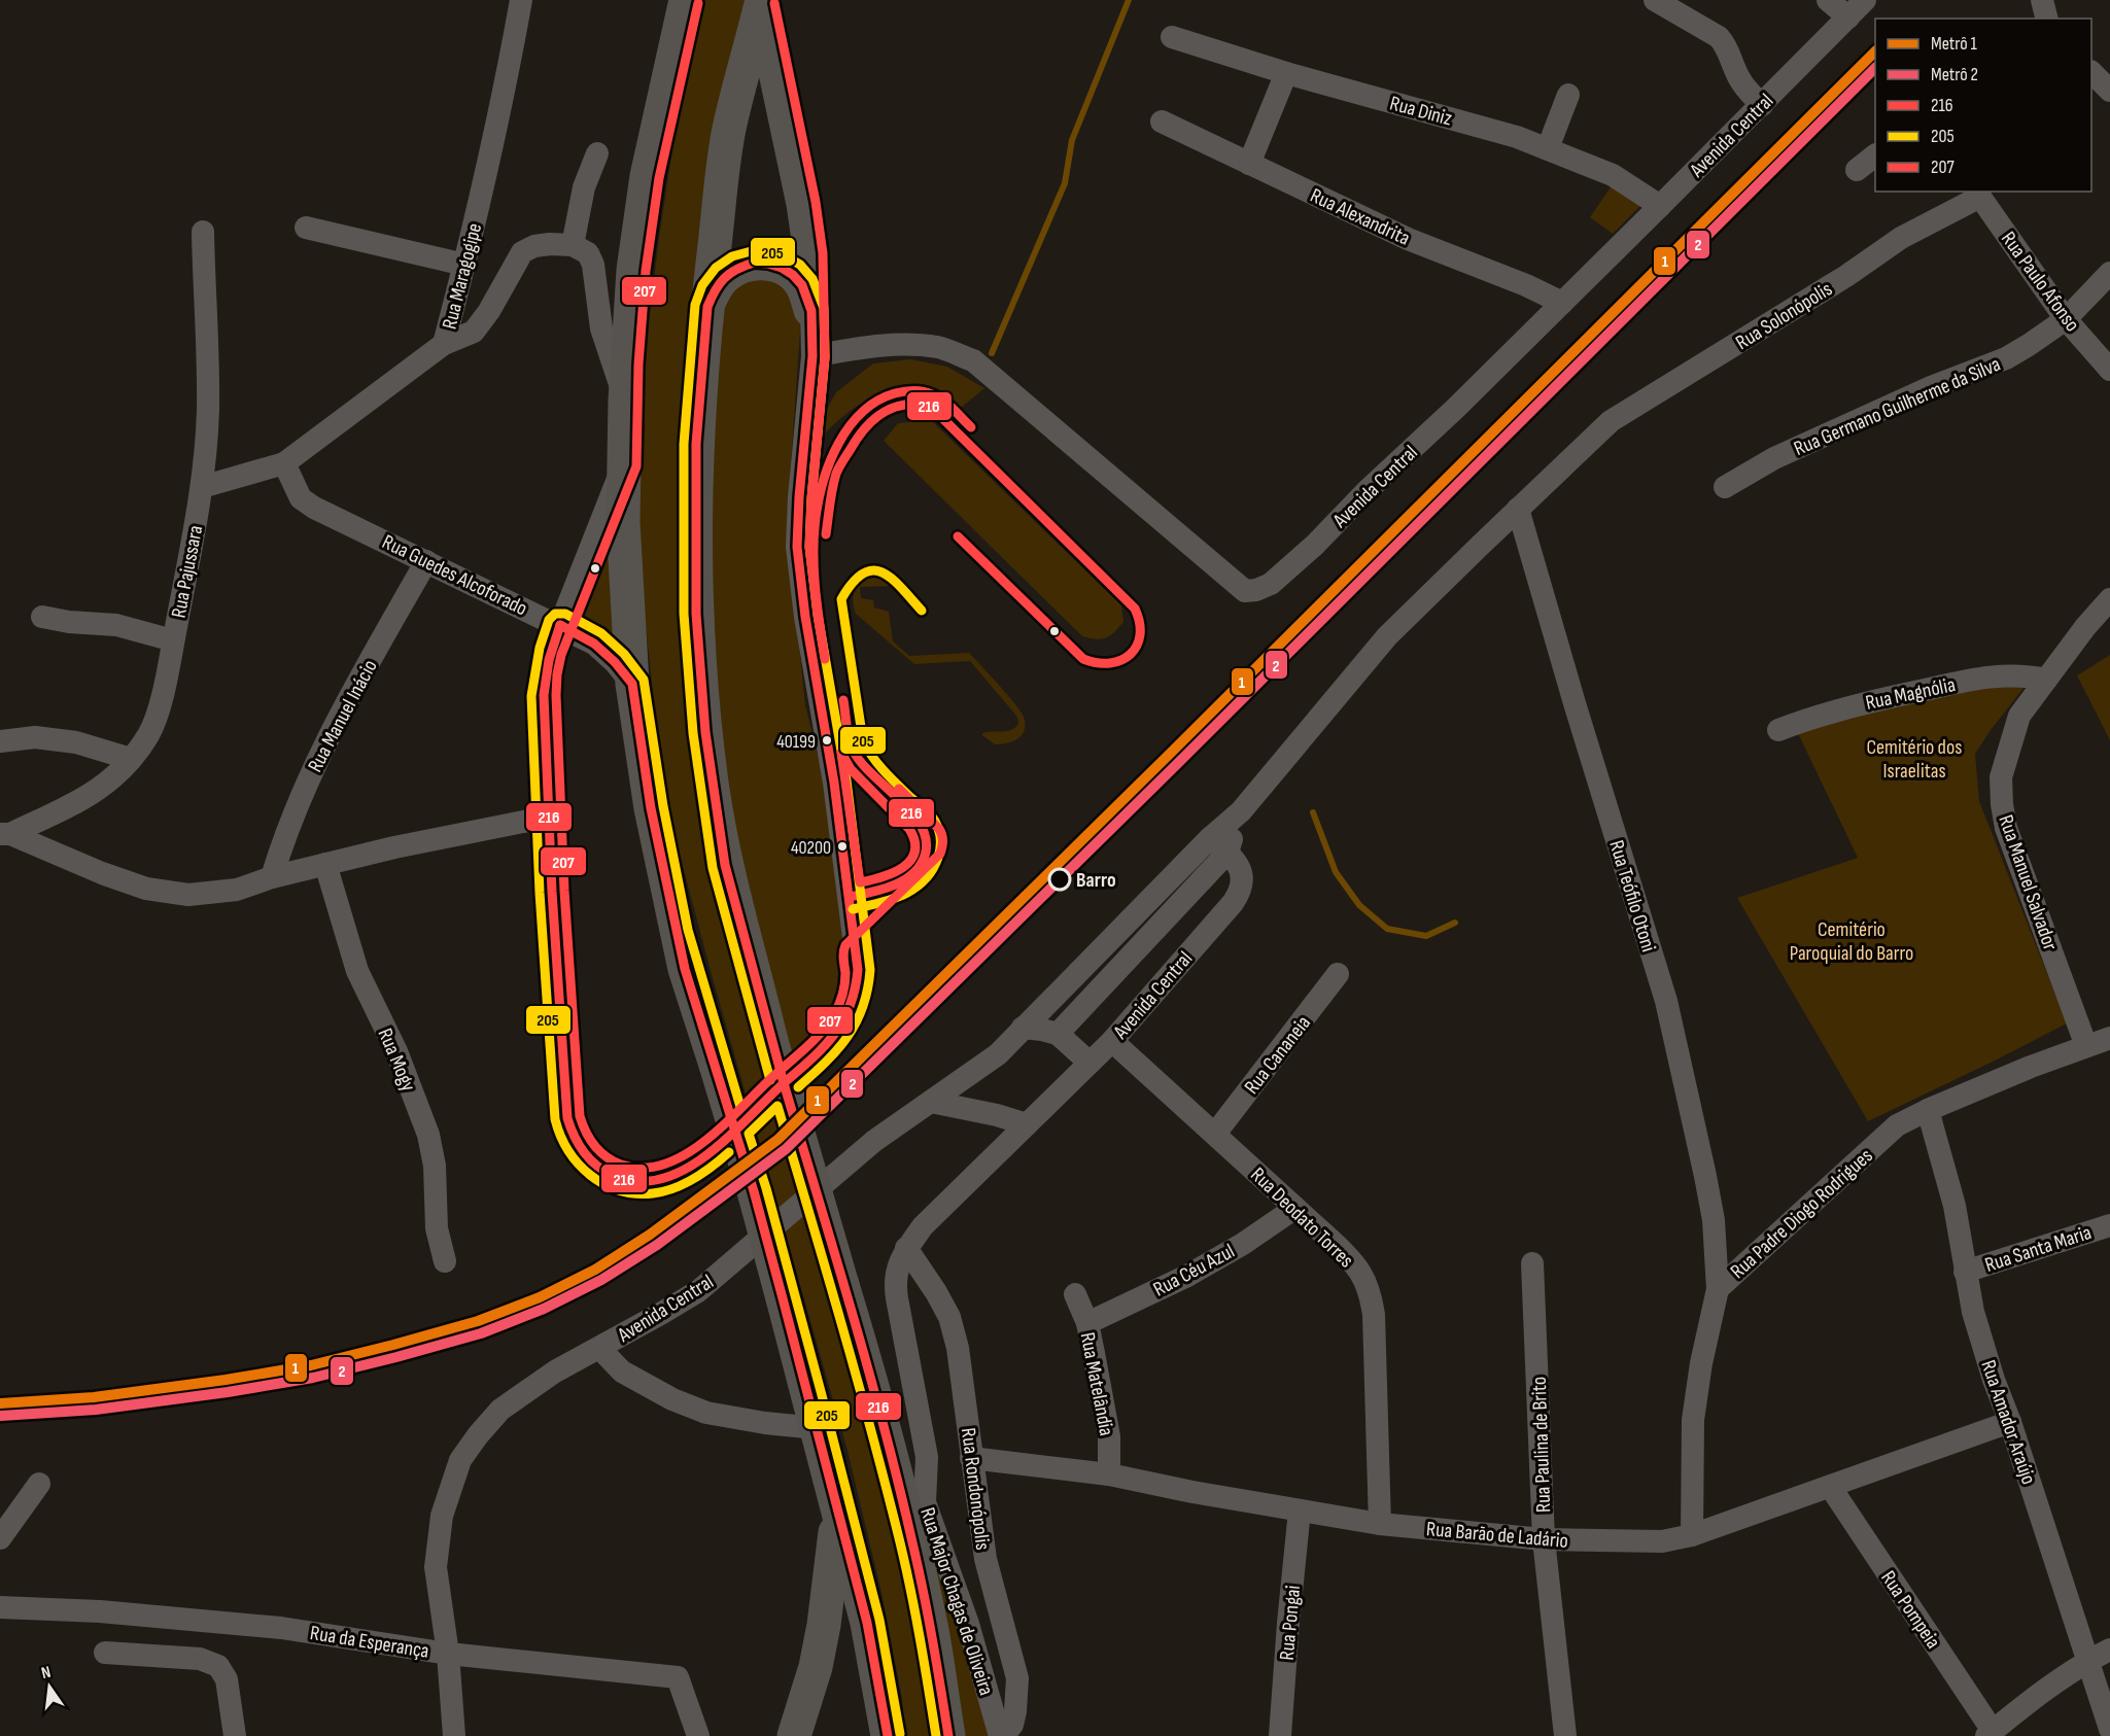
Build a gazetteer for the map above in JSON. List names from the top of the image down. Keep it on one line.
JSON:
{"streets":{"street":["Rua Diniz","Avenida Central","Rua Alexandrita","Rua Maragogipe","Rua Paulo Afonso","Rua Solonópolis","Rua Germano Guilherme da Silva","Rua Pajussara","Rua Guedes Alcoforado","Rua Magnólia","Rua Manuel Inácio","Rua Manuel Salvador","Rua Teófilo Otoni","Rua Cananeia","Rua Mogy","Rua Padre Diogo Rodrigues","Rua Deodato Torres","Rua Santa Maria","Rua Céu Azul","Rua Matelândia","Rua Amador Araújo","Rua Paulina de Brito","Rua Rondonópolis","Rua Barão de Ladário","Rua Major Chagas de Oliveira","Rua Pompeia","Rua Pongai","Rua da Esperança"]},"crossings":[["Rua Diniz","Avenida Central"],["Avenida Central","Rua Alexandrita"],["Avenida Central","Rua Solonópolis"],["Avenida Central","Rua Teófilo Otoni"],["Avenida Central","Rua Deodato Torres"],["Avenida Central","Rua Rondonópolis"],["Avenida Central","Rua Major Chagas de Oliveira"],["Avenida Central","Rua da Esperança"],["Rua Maragogipe","Rua Pajussara"],["Rua Maragogipe","Rua Guedes Alcoforado"],["Rua Paulo Afonso","Rua Solonópolis"],["Rua Paulo Afonso","Rua Germano Guilherme da Silva"],["Rua Guedes Alcoforado","Rua Manuel Inácio"],["Rua Magnólia","Rua Manuel Salvador"],["Rua Manuel Salvador","Rua Padre Diogo Rodrigues"],["Rua Teófilo Otoni","Rua Padre Diogo Rodrigues"],["Rua Cananeia","Rua Deodato Torres"],["Rua Padre Diogo Rodrigues","Rua Amador Araújo"],["Rua Padre Diogo Rodrigues","Rua Barão de Ladário"],["Rua Deodato Torres","Rua Céu Azul"],["Rua Deodato Torres","Rua Barão de Ladário"],["Rua Santa Maria","Rua Amador Araújo"],["Rua Céu Azul","Rua Matelândia"],["Rua Matelândia","Rua Barão de Ladário"],["Rua Amador Araújo","Rua Barão de Ladário"],["Rua Paulina de Brito","Rua Barão de Ladário"],["Rua Rondonópolis","Rua Barão de Ladário"],["Rua Rondonópolis","Rua Major Chagas de Oliveira"],["Rua Barão de Ladário","Rua Pompeia"],["Rua Barão de Ladário","Rua Pongai"]],"parks":["Cemitério dos Israelitas","Cemitério Paroquial do Barro"],"places":["40199","40200","Barro"],"lines":["transit line 207","metro line 1","metro line 2","transit line 205","transit line 216"],"legend":["Metrô 1","Metrô 2","216","205","207"],"north":"top"}
